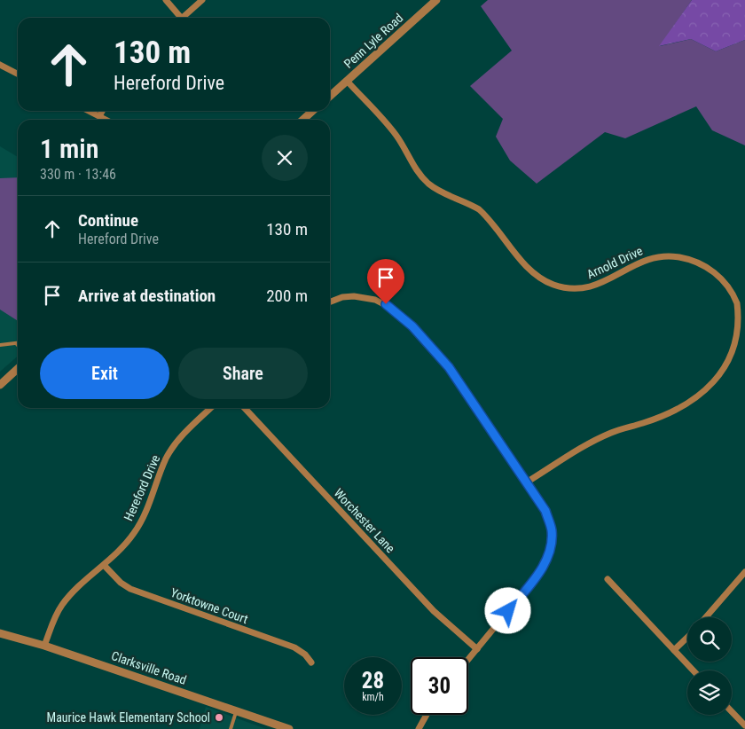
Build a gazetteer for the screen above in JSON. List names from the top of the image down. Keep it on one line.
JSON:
{"streets":{"street":["Penn Lyle Road","Arnold Drive","Hereford Drive","Worchester Lane","Yorktowne Court","Clarksville Road"]},"crossings":[["Penn Lyle Road","Arnold Drive"],["Hereford Drive","Yorktowne Court"],["Hereford Drive","Clarksville Road"]],"places":["Maurice Hawk Elementary School"],"page":{"turn":["130 m","Hereford Drive"],"heading":["1 min","330 m · 13:46"],"list":[{"name":"Continue","note":"Hereford Drive","value":"130 m"},{"name":"Arrive at destination","value":"200 m"}],"buttons":["Exit","Share"],"speed":"28 km/h","limit":"30"}}
